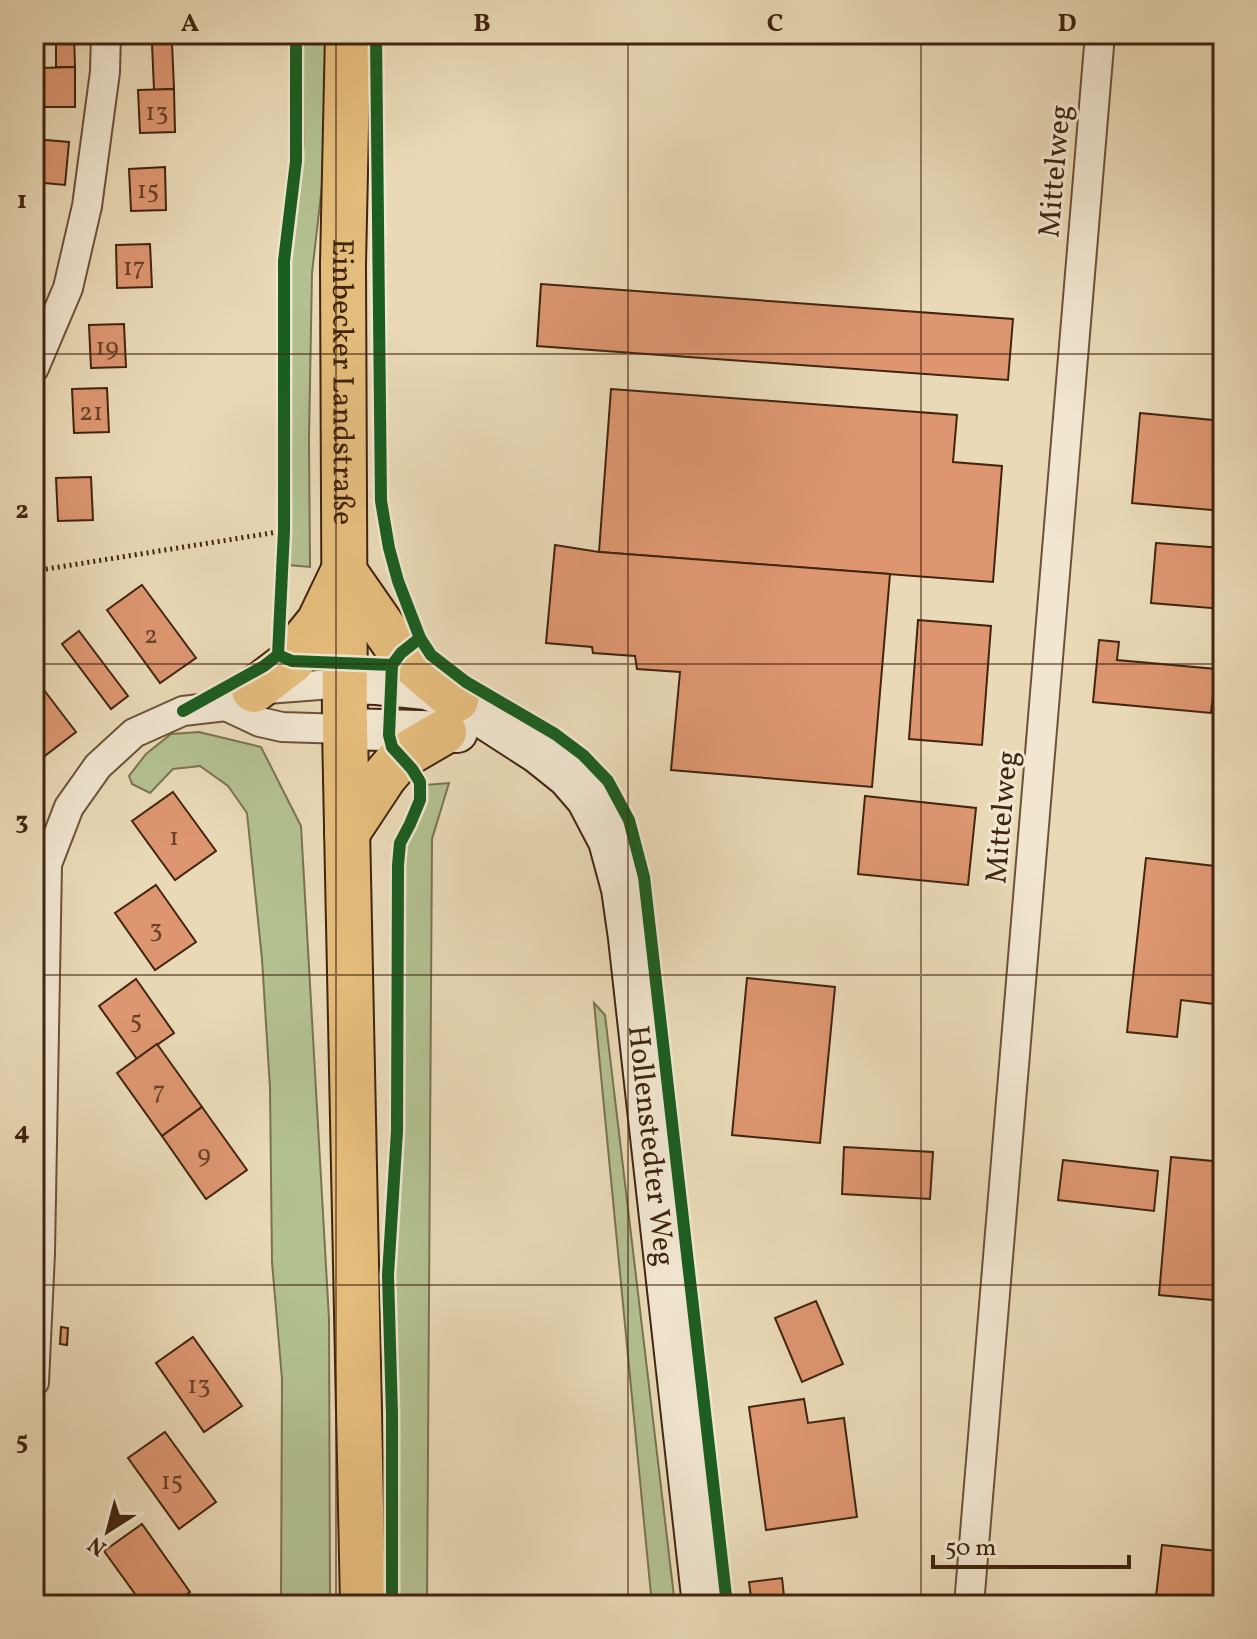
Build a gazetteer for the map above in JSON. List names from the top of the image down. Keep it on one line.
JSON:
{"streets":{"main road":["Einbecker Landstraße","Hollenstedter Weg"],"street":["Mittelweg"]},"house_numbers":["13","15","17","19","21","2","1","3","5","7","9","13","15"],"scale_bar":"50 m","north":"bottom left","grid":{"columns":["A","B","C","D"],"rows":["1","2","3","4","5"]}}
